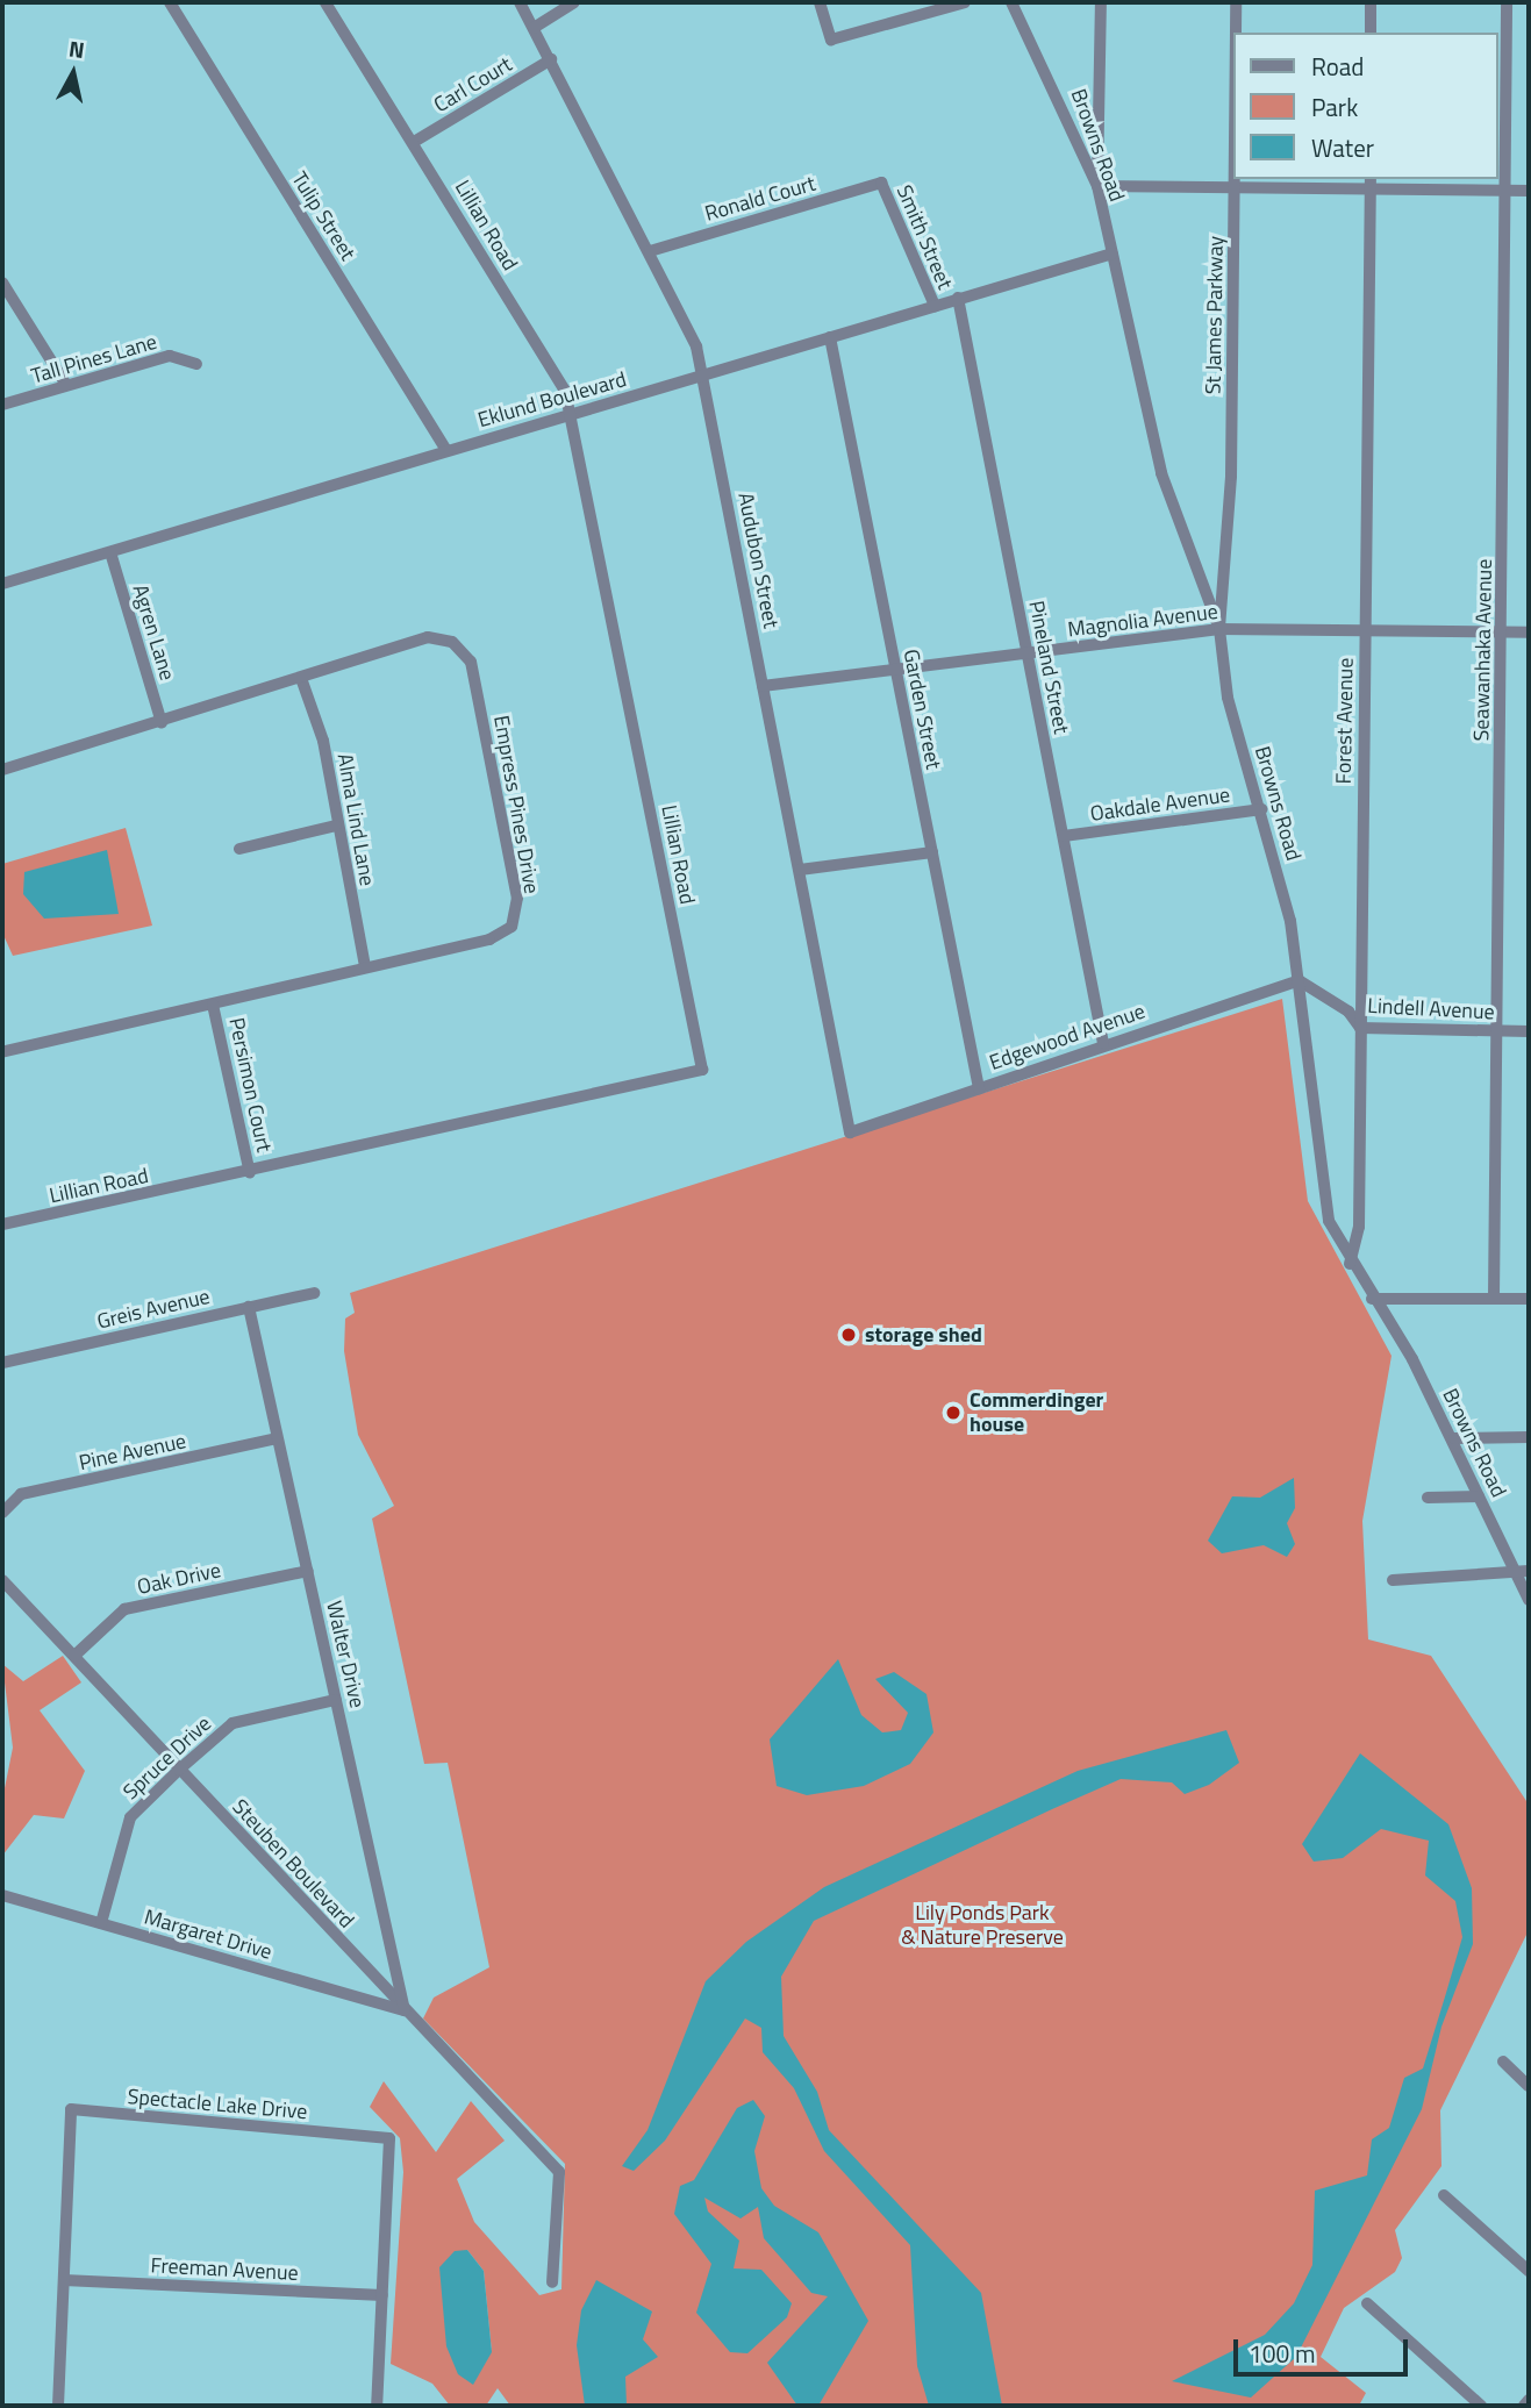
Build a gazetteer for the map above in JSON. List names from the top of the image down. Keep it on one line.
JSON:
{"streets":{"street":["Carl Court","Browns Road","Ronald Court","Tulip Street","Lillian Road","Smith Street","St James Parkway","Tall Pines Lane","Eklund Boulevard","Audubon Street","Magnolia Avenue","Agren Lane","Seawanhaka Avenue","Pineland Street","Garden Street","Forest Avenue","Empress Pines Drive","Oakdale Avenue","Alma Lind Lane","Lindell Avenue","Edgewood Avenue","Persimon Court","Greis Avenue","Pine Avenue","Oak Drive","Walter Drive","Spruce Drive","Steuben Boulevard","Margaret Drive","Spectacle Lake Drive","Freeman Avenue"]},"crossings":[["Carl Court","Lillian Road"],["Carl Court","Audubon Street"],["Browns Road","St James Parkway"],["Browns Road","Eklund Boulevard"],["Browns Road","Magnolia Avenue"],["Browns Road","Forest Avenue"],["Browns Road","Oakdale Avenue"],["Browns Road","Lindell Avenue"],["Browns Road","Edgewood Avenue"],["Ronald Court","Smith Street"],["Ronald Court","Audubon Street"],["Tulip Street","Eklund Boulevard"],["Lillian Road","Eklund Boulevard"],["Lillian Road","Persimon Court"],["Smith Street","Eklund Boulevard"],["St James Parkway","Magnolia Avenue"],["Eklund Boulevard","Audubon Street"],["Eklund Boulevard","Agren Lane"],["Eklund Boulevard","Pineland Street"],["Eklund Boulevard","Garden Street"],["Audubon Street","Magnolia Avenue"],["Audubon Street","Edgewood Avenue"],["Magnolia Avenue","Seawanhaka Avenue"],["Magnolia Avenue","Pineland Street"],["Magnolia Avenue","Garden Street"],["Magnolia Avenue","Forest Avenue"],["Agren Lane","Empress Pines Drive"],["Seawanhaka Avenue","Lindell Avenue"],["Pineland Street","Oakdale Avenue"],["Pineland Street","Edgewood Avenue"],["Garden Street","Edgewood Avenue"],["Forest Avenue","Lindell Avenue"],["Empress Pines Drive","Alma Lind Lane"],["Empress Pines Drive","Persimon Court"],["Lindell Avenue","Edgewood Avenue"],["Greis Avenue","Walter Drive"],["Pine Avenue","Walter Drive"],["Oak Drive","Walter Drive"],["Oak Drive","Steuben Boulevard"],["Walter Drive","Spruce Drive"],["Walter Drive","Steuben Boulevard"],["Walter Drive","Margaret Drive"],["Spruce Drive","Steuben Boulevard"],["Spruce Drive","Margaret Drive"],["Steuben Boulevard","Margaret Drive"],["Spectacle Lake Drive","Freeman Avenue"]],"parks":["Lily Ponds Park & Nature Preserve"],"places":["storage shed","Commerdinger house"],"legend":["Road","Park","Water"],"scale_bar":"100 m","north":"top"}
